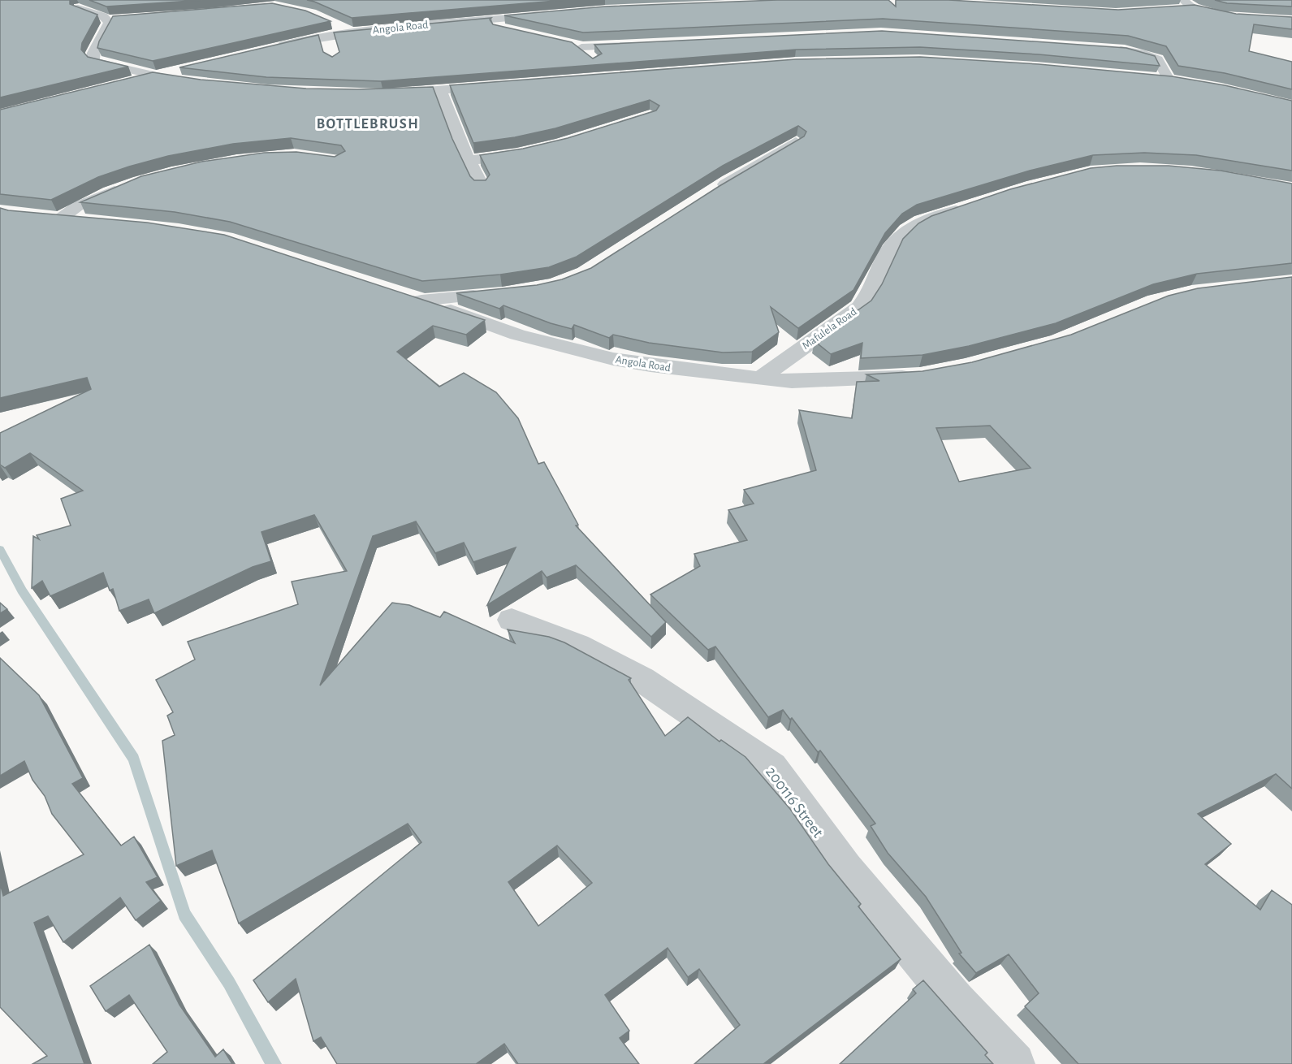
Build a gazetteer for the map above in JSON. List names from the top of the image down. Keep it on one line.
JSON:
{"streets":{"street":["Angola Road","Mafulela Road","200116 Street"]},"crossings":[["Angola Road","Mafulela Road"]],"districts":["BOTTLEBRUSH"]}
